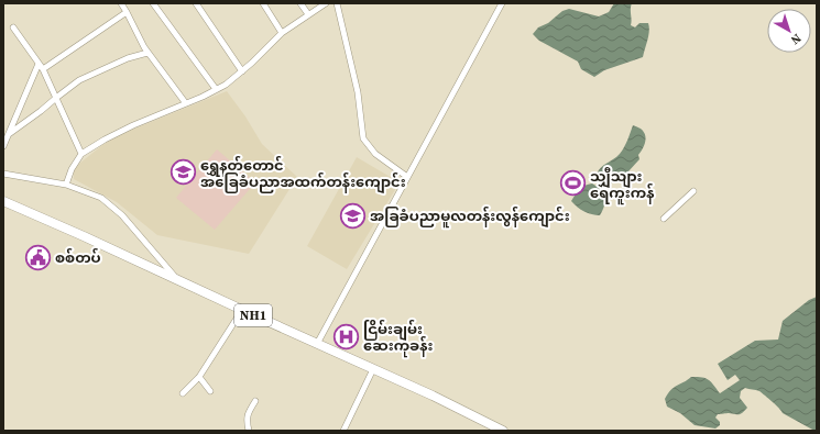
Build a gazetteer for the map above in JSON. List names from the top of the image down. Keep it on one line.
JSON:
{"streets":{"highway":["NH1"]},"places":{"school or university":["ရွှေနတ်တောင် အခြေခံပညာအထက်တန်းကျောင်း","အခြခံပညာမူလတန်းလွန်ကျောင်း"],"sports":["သျှီသျား ရေကူးကန်"],"public building":["စစ်တပ်"],"hospital":["ငြိမ်းချမ်း ဆေးကုခန်း"]},"north":"bottom right"}
